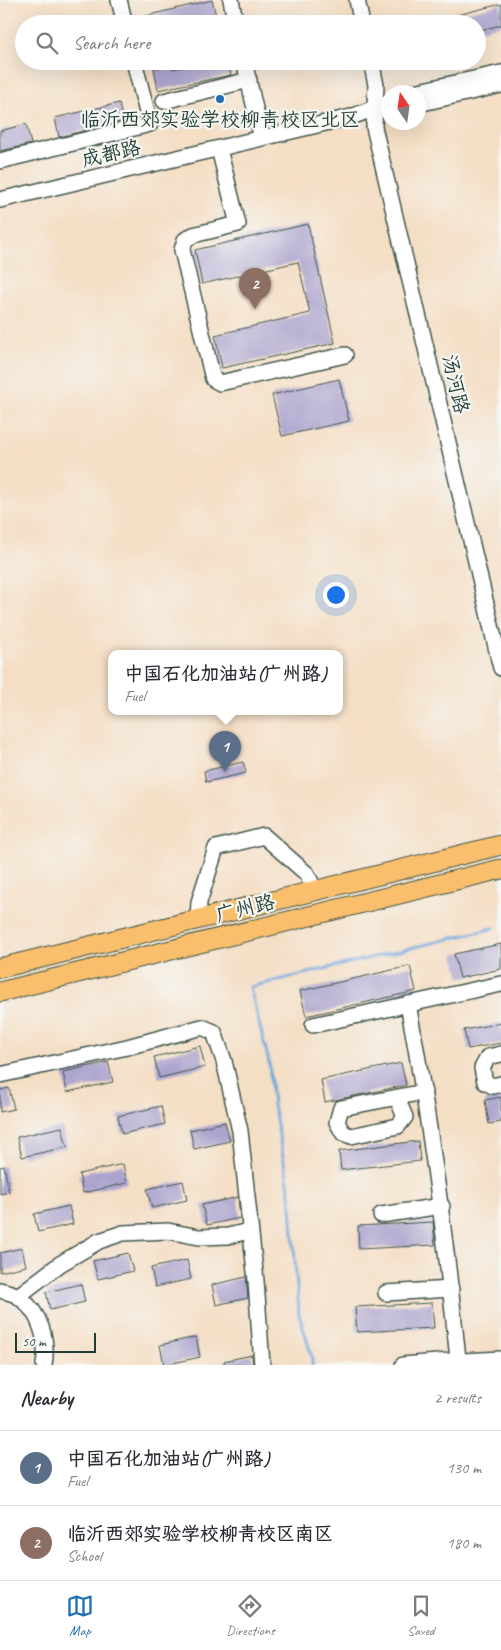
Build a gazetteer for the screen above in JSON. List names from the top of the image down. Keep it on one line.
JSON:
{"streets":{"main road":["广州路"],"street":["成都路","汤河路"]},"places":["临沂西郊实验学校柳青校区北区"],"scale_bar":"50 m","north":"top","page":{"search":"Search here","pins":["2","1"],"popup":["中国石化加油站(广州路)","Fuel"],"scale":"50 m","heading":["Nearby","2 results"],"list":[{"mark":"1","name":"中国石化加油站(广州路)","note":"Fuel","value":"130 m"},{"mark":"2","name":"临沂西郊实验学校柳青校区南区","note":"School","value":"180 m"}],"nav":["Map","Directions","Saved"]}}
